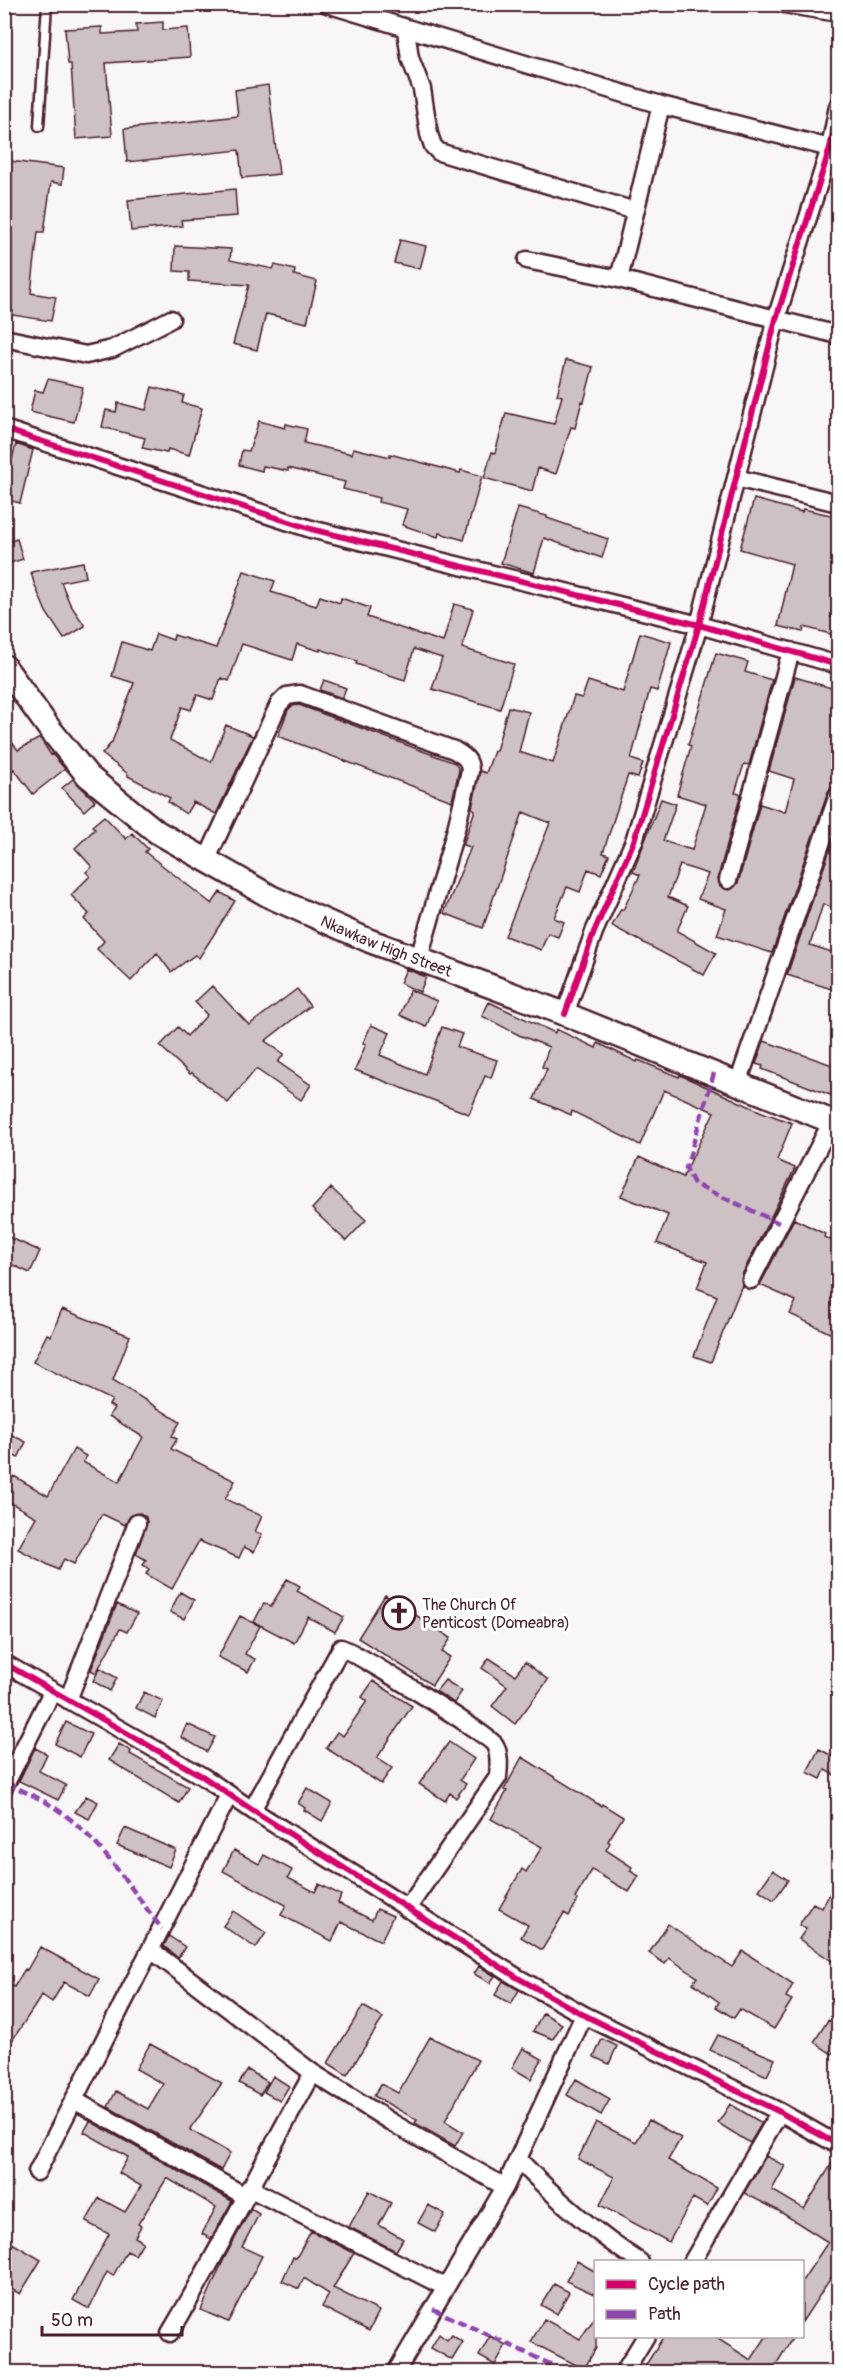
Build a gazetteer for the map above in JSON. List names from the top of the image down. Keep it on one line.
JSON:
{"streets":{"main road":["Nkawkaw High Street"]},"places":{"church":["The Church Of Penticost (Domeabra)"]},"legend":["Cycle path","Path"],"scale_bar":"50 m"}
